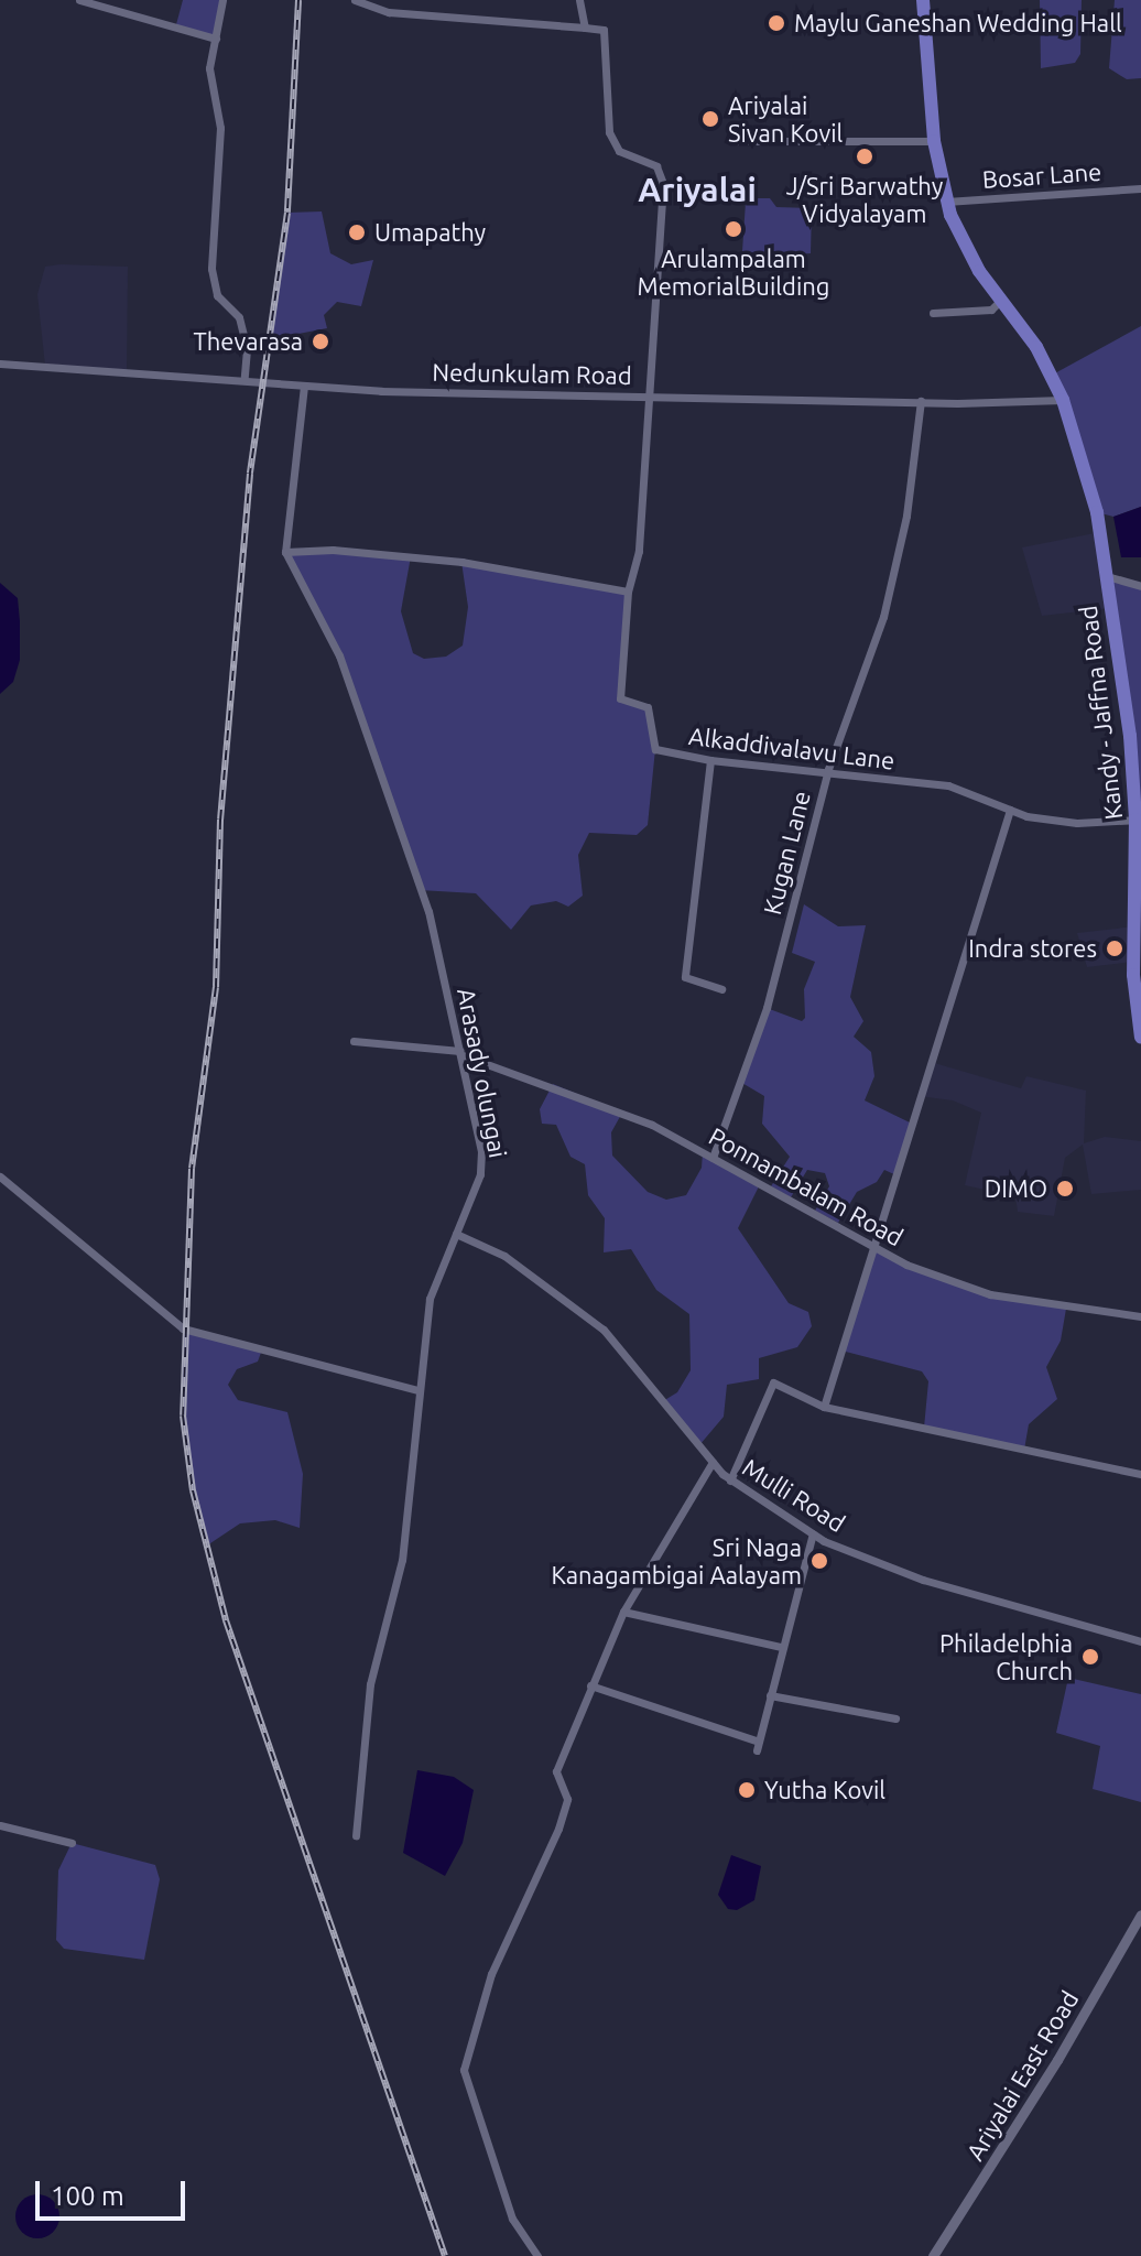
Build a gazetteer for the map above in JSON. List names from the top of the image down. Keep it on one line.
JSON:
{"streets":{"highway":["Kandy - Jaffna Road"],"street":["Bosar Lane","Nedunkulam Road","Alkaddivalavu Lane","Kugan Lane","Arasady olungai","Ponnambalam Road","Mulli Road","Ariyalai East Road"]},"crossings":[["Bosar Lane","Kandy - Jaffna Road"],["Nedunkulam Road","Kandy - Jaffna Road"],["Nedunkulam Road","Alkaddivalavu Lane"],["Nedunkulam Road","Kugan Lane"],["Kandy - Jaffna Road","Alkaddivalavu Lane"],["Alkaddivalavu Lane","Kugan Lane"],["Kugan Lane","Ponnambalam Road"],["Arasady olungai","Ponnambalam Road"],["Arasady olungai","Mulli Road"]],"districts":["Ariyalai"],"places":["Maylu Ganeshan Wedding Hall","Ariyalai Sivan Kovil","J/Sri Barwathy Vidyalayam","Arulampalam MemorialBuilding","Umapathy","Thevarasa","Indra stores","DIMO","Sri Naga Kanagambigai Aalayam","Philadelphia Church","Yutha Kovil"],"scale_bar":"100 m"}
